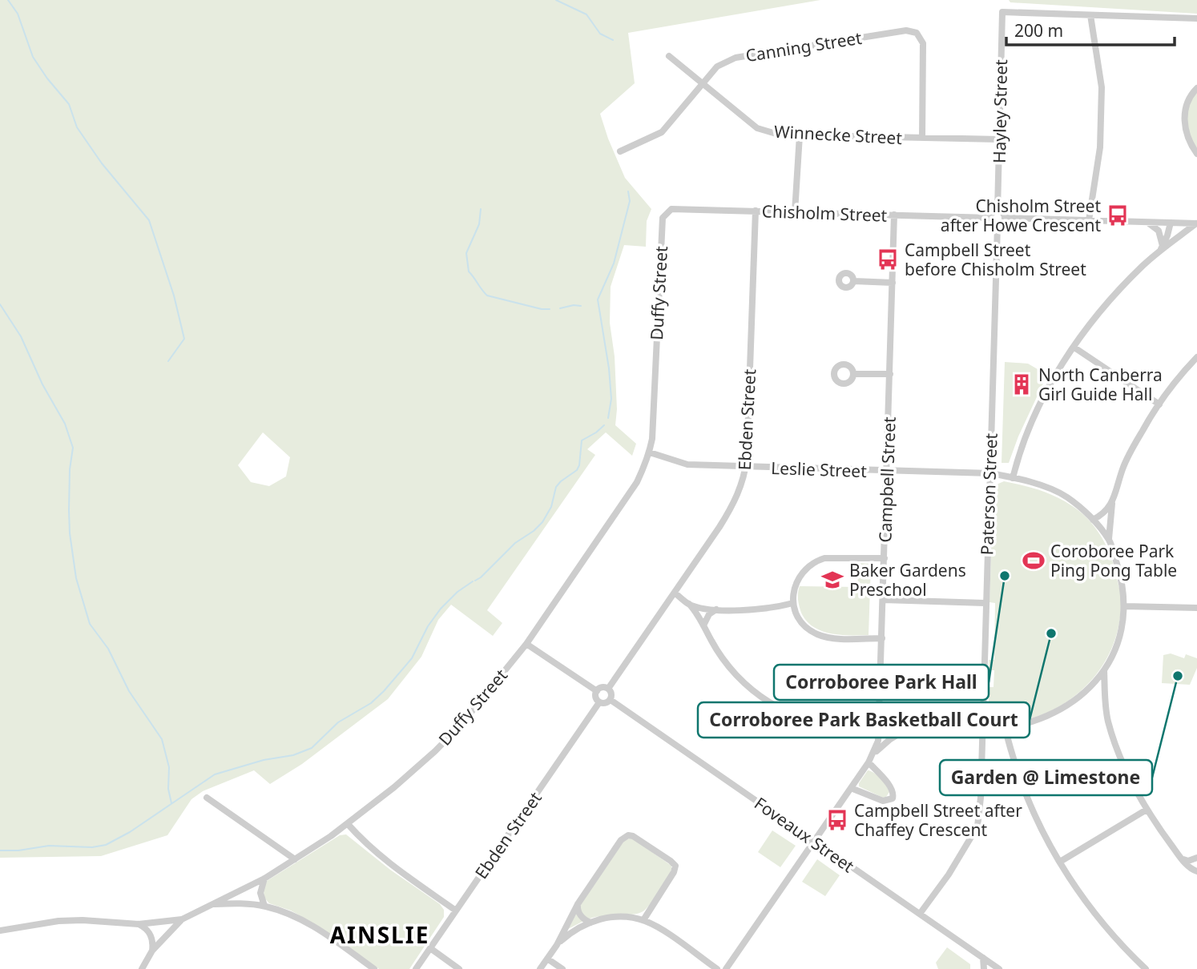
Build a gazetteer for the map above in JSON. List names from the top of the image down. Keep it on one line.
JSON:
{"streets":{"street":["Canning Street","Hayley Street","Winnecke Street","Chisholm Street","Duffy Street","Ebden Street","Leslie Street","Campbell Street","Paterson Street","Foveaux Street"]},"crossings":[["Canning Street","Winnecke Street"],["Hayley Street","Winnecke Street"],["Hayley Street","Chisholm Street"],["Hayley Street","Paterson Street"],["Chisholm Street","Duffy Street"],["Chisholm Street","Ebden Street"],["Chisholm Street","Campbell Street"],["Chisholm Street","Paterson Street"],["Duffy Street","Leslie Street"],["Ebden Street","Leslie Street"],["Ebden Street","Foveaux Street"],["Leslie Street","Campbell Street"],["Leslie Street","Paterson Street"],["Campbell Street","Foveaux Street"],["Paterson Street","Foveaux Street"]],"districts":["AINSLIE"],"places":{"bus stop":["Chisholm Street after Howe Crescent","Campbell Street before Chisholm Street","Campbell Street after Chaffey Crescent"],"building":["North Canberra Girl Guide Hall"],"sports":["Coroboree Park Ping Pong Table"],"other":["Corroboree Park Hall","Corroboree Park Basketball Court","Garden @ Limestone"],"school or university":["Baker Gardens Preschool"]},"scale_bar":"200 m"}
